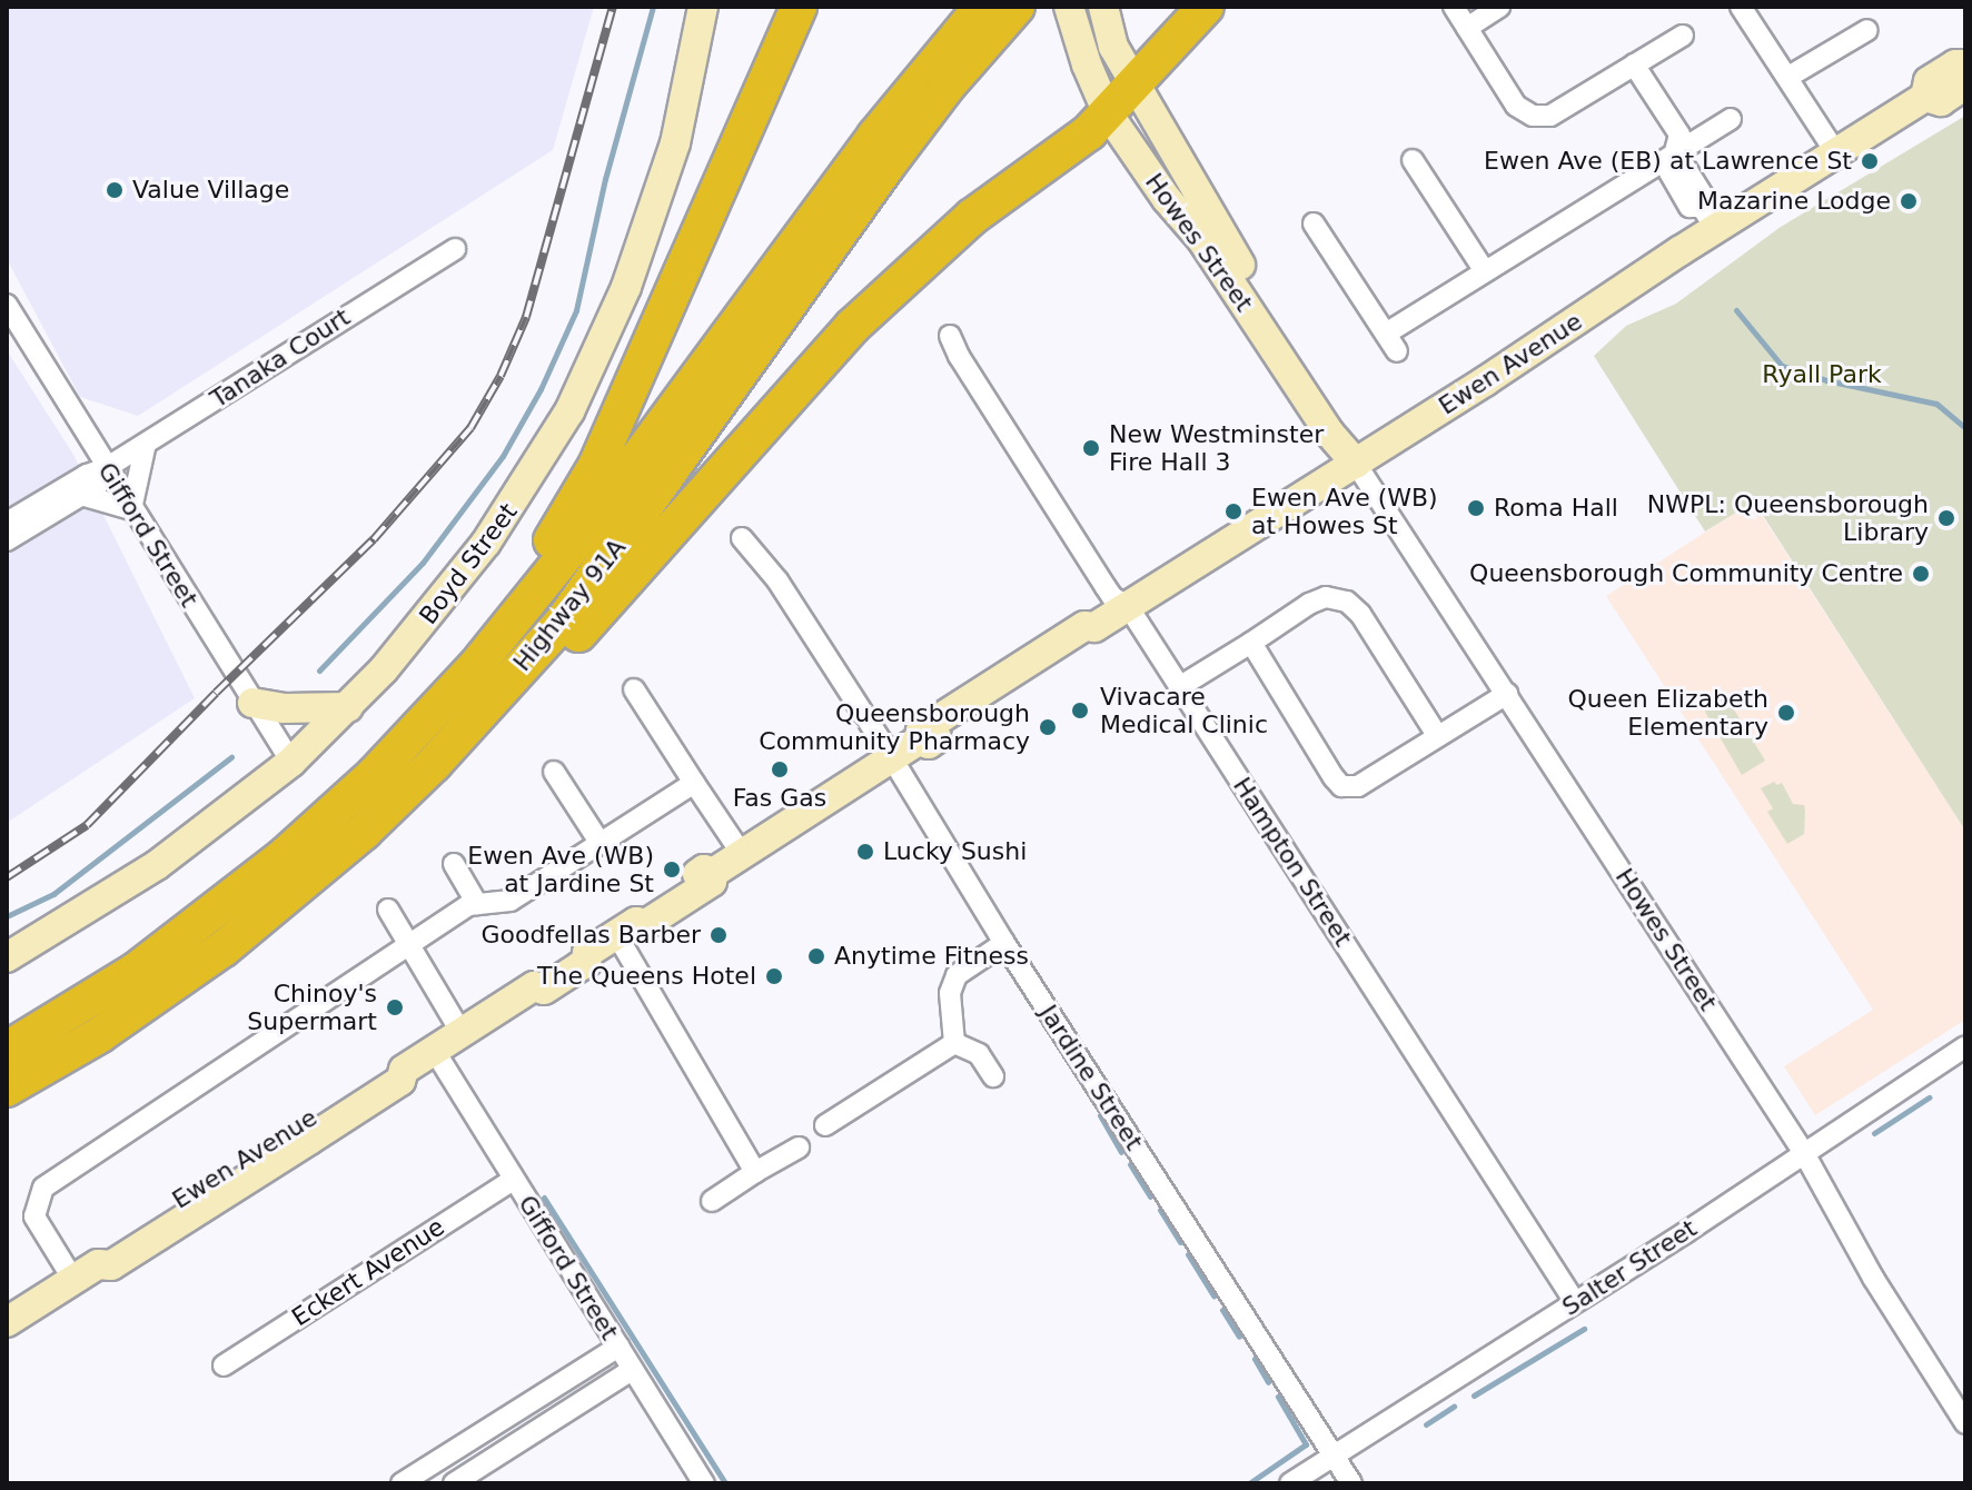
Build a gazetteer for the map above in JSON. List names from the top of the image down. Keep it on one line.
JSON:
{"streets":{"highway":["Highway 91A"],"street":["Howes Street","Tanaka Court","Ewen Avenue","Gifford Street","Boyd Street","Hampton Street","Jardine Street","Salter Street","Eckert Avenue"]},"crossings":[["Howes Street","Ewen Avenue"],["Howes Street","Salter Street"],["Tanaka Court","Gifford Street"],["Ewen Avenue","Gifford Street"],["Ewen Avenue","Hampton Street"],["Ewen Avenue","Jardine Street"],["Gifford Street","Boyd Street"],["Gifford Street","Eckert Avenue"],["Hampton Street","Salter Street"],["Jardine Street","Salter Street"]],"parks":["Ryall Park"],"places":["Ewen Ave (EB) at Lawrence St","Value Village","Mazarine Lodge","New Westminster Fire Hall 3","Roma Hall","Ewen Ave (WB) at Howes St","NWPL: Queensborough Library","Queensborough Community Centre","Vivacare Medical Clinic","Queen Elizabeth Elementary","Queensborough Community Pharmacy","Fas Gas","Lucky Sushi","Ewen Ave (WB) at Jardine St","Goodfellas Barber","Anytime Fitness","The Queens Hotel","Chinoy's Supermart"]}
